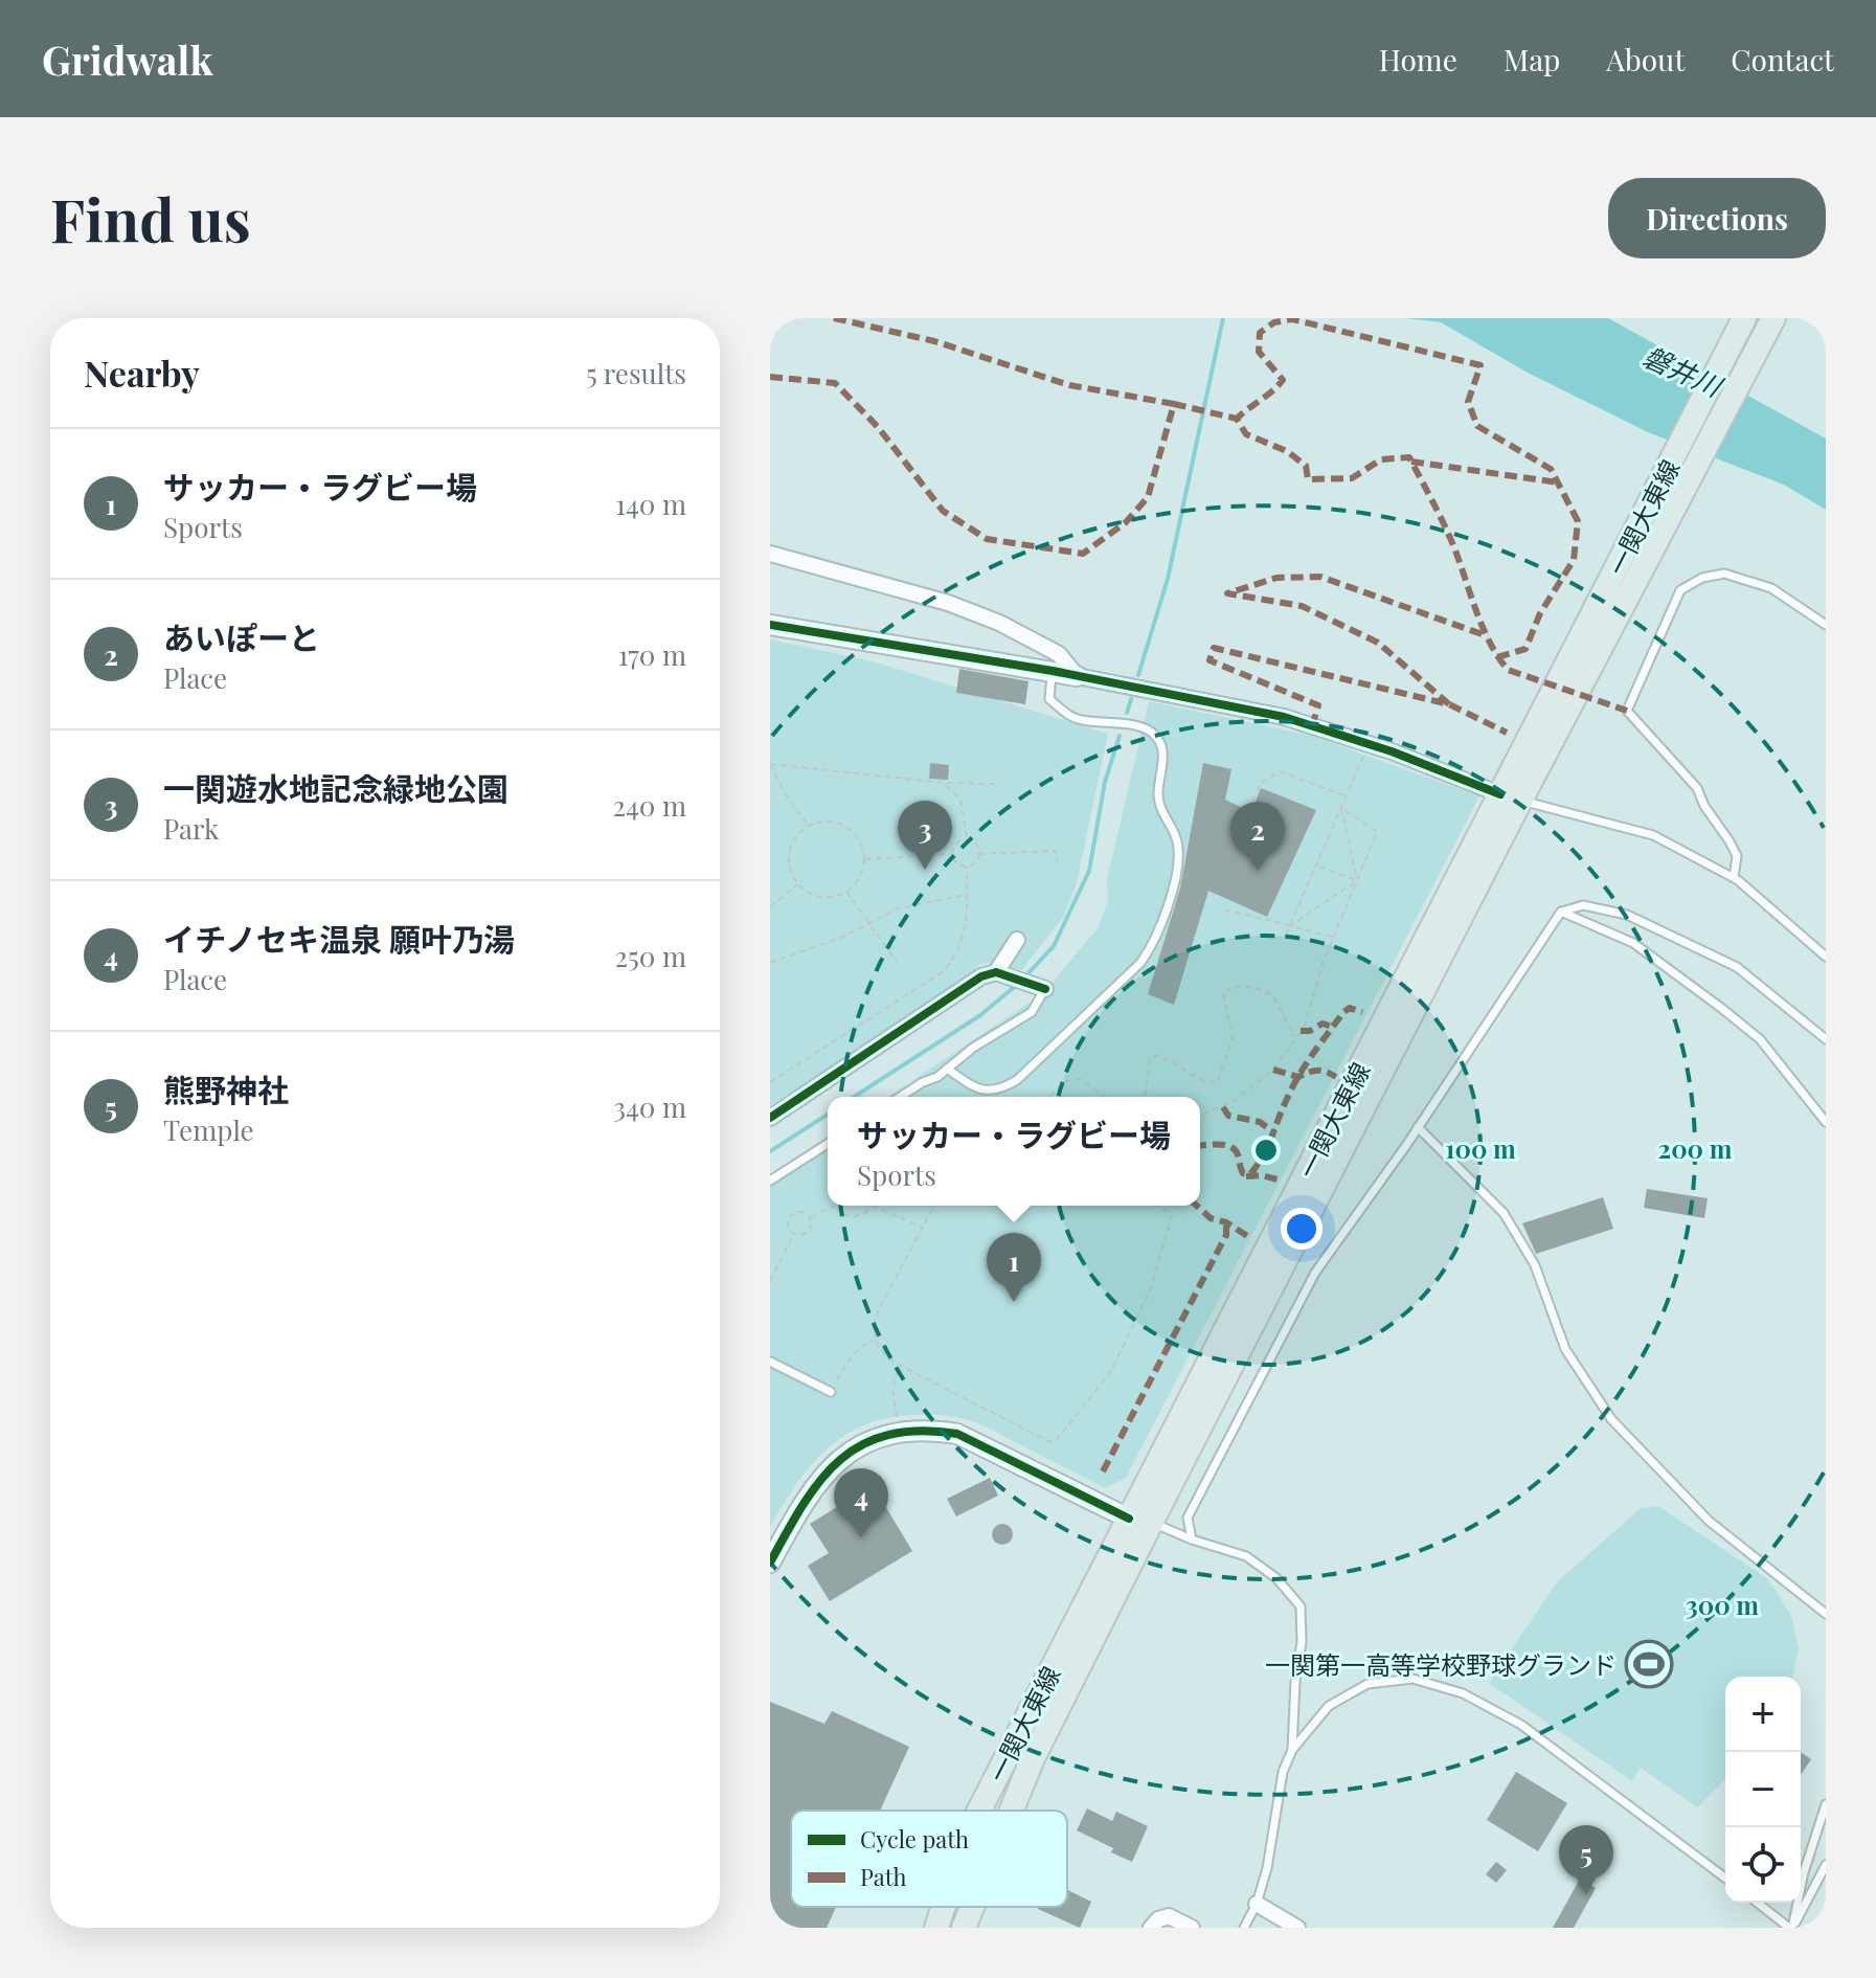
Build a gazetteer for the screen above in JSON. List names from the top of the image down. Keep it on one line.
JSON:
{"streets":{"main road":["一関大東線"]},"water":["磐井川"],"places":{"sports":["一関第一高等学校野球グランド"]},"legend":["Cycle path","Path"],"page":{"header":"Gridwalk","nav":["Home","Map","About","Contact"],"buttons":"Directions","title":"Find us","heading":["Nearby","5 results"],"list":[{"mark":"1","name":"サッカー・ラグビー場","note":"Sports","value":"140 m"},{"mark":"2","name":"あいぽーと","note":"Place","value":"170 m"},{"mark":"3","name":"一関遊水地記念緑地公園","note":"Park","value":"240 m"},{"mark":"4","name":"イチノセキ温泉 願叶乃湯","note":"Place","value":"250 m"},{"mark":"5","name":"熊野神社","note":"Temple","value":"340 m"}],"pins":["3","2","1","4","5"],"popup":["サッカー・ラグビー場","Sports"],"map_buttons":["+","−"]},"rings":["100 m","200 m","300 m"]}
